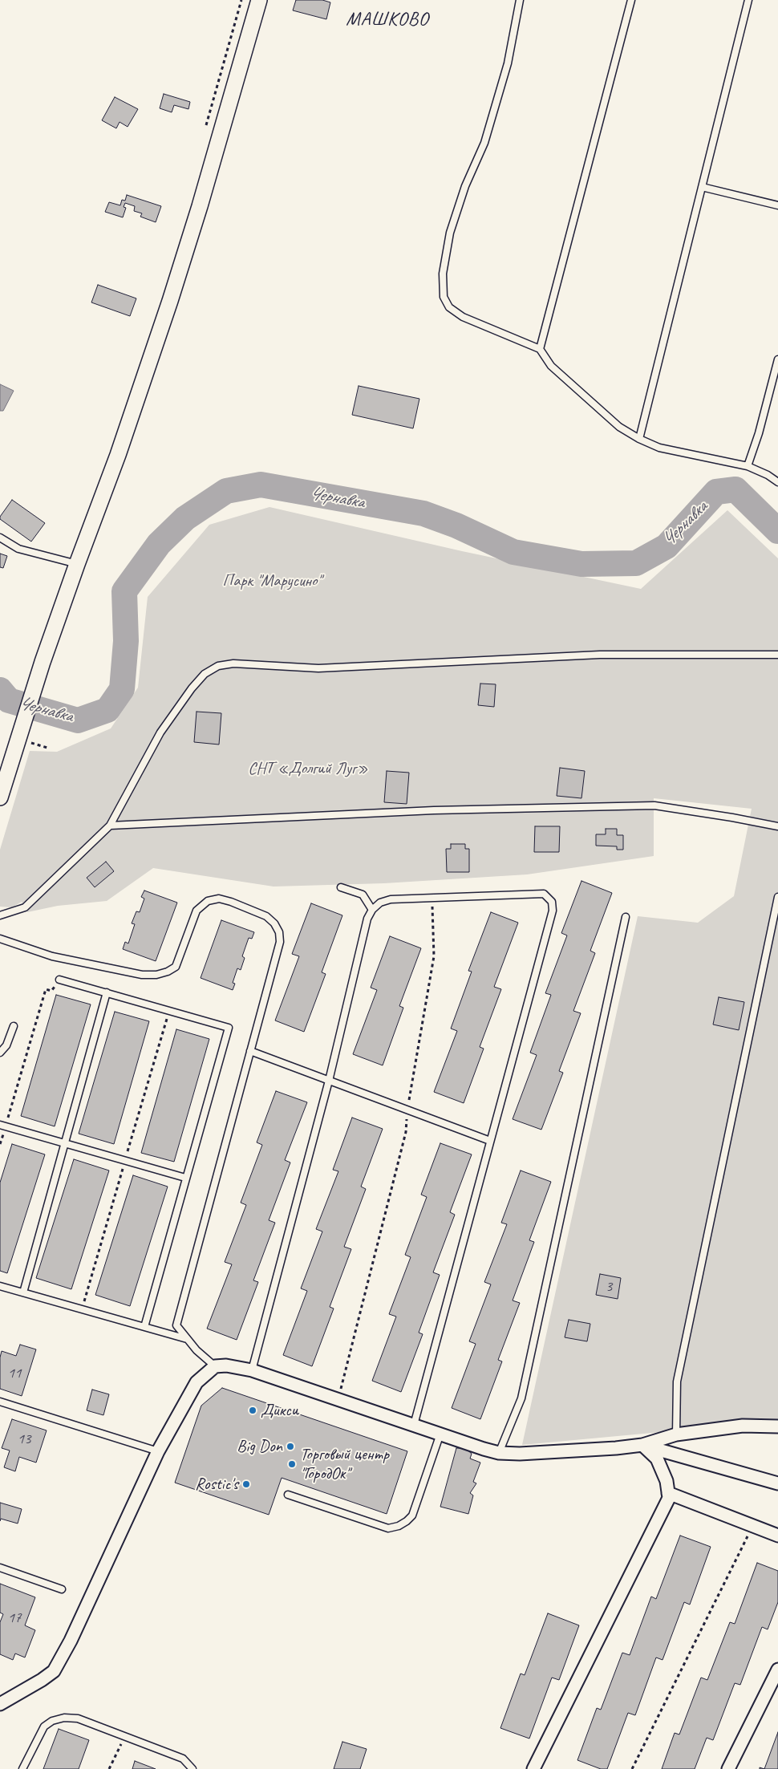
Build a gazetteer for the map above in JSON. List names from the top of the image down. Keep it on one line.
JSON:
{"districts":["МАШКОВО"],"water":["Чернавка"],"parks":["Парк \"Марусино\"","СНТ «Долгий Луг»"],"places":["Дикси","Big Don","Торговый центр \"ГородОк\"","Rostic's"],"house_numbers":["3","11","13","17"]}
